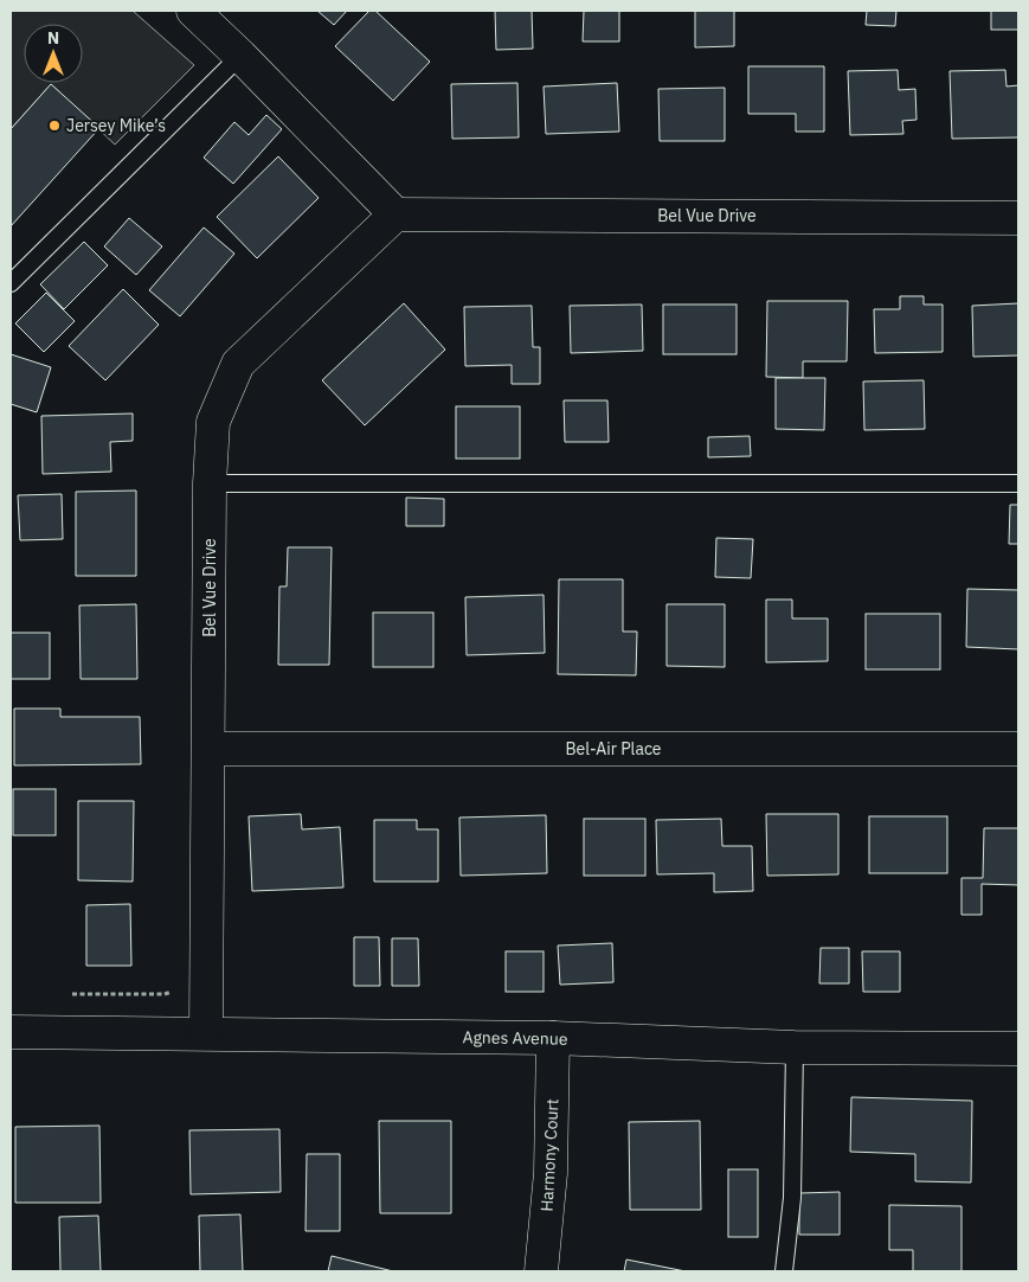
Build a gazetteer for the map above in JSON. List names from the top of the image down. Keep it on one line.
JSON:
{"streets":{"street":["Bel Vue Drive","Bel-Air Place","Agnes Avenue","Harmony Court"]},"crossings":[["Bel Vue Drive","Bel-Air Place"],["Bel Vue Drive","Agnes Avenue"],["Agnes Avenue","Harmony Court"]],"places":["Jersey Mike’s"],"north":"top"}
